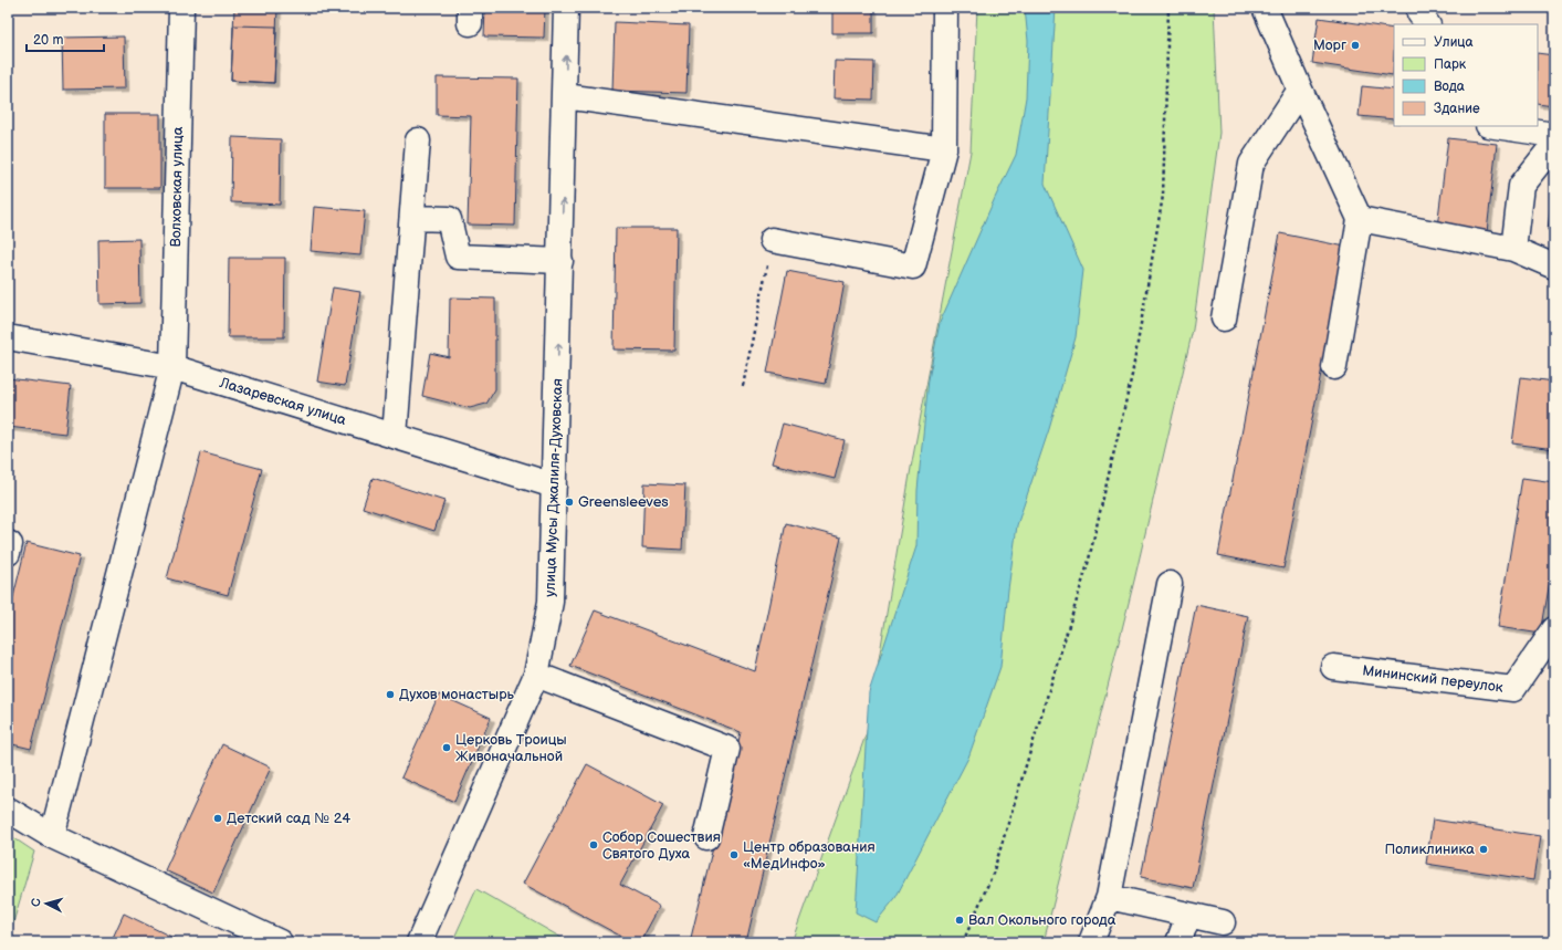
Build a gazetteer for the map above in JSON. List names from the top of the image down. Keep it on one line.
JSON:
{"streets":{"street":["Волховская улица","Лазаревская улица","улица Мусы Джалиля-Духовская","Мининский переулок"]},"crossings":[["Волховская улица","Лазаревская улица"],["Лазаревская улица","улица Мусы Джалиля-Духовская"]],"places":["Морг","Greensleeves","Духов монастырь","Церковь Троицы Живоначальной","Детский сад № 24","Собор Сошествия Святого Духа","Поликлиника","Центр образования «МедИнфо»","Вал Окольного города"],"legend":["Улица","Парк","Вода","Здание"],"scale_bar":"20 m","north":"left"}
